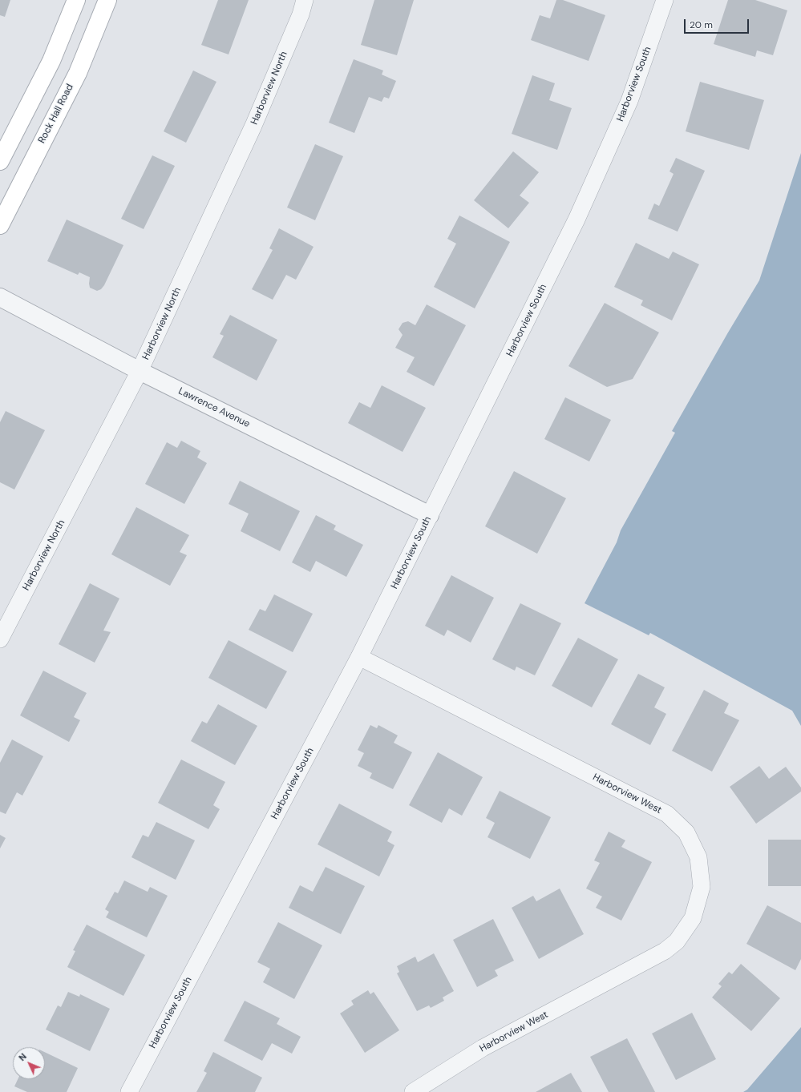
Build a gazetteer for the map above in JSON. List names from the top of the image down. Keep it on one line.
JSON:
{"streets":{"main road":["Rock Hall Road"],"street":["Harborview South","Harborview North","Lawrence Avenue","Harborview West"]},"crossings":[["Harborview South","Lawrence Avenue"],["Harborview South","Harborview West"],["Harborview North","Lawrence Avenue"]],"scale_bar":"20 m","north":"top left"}
